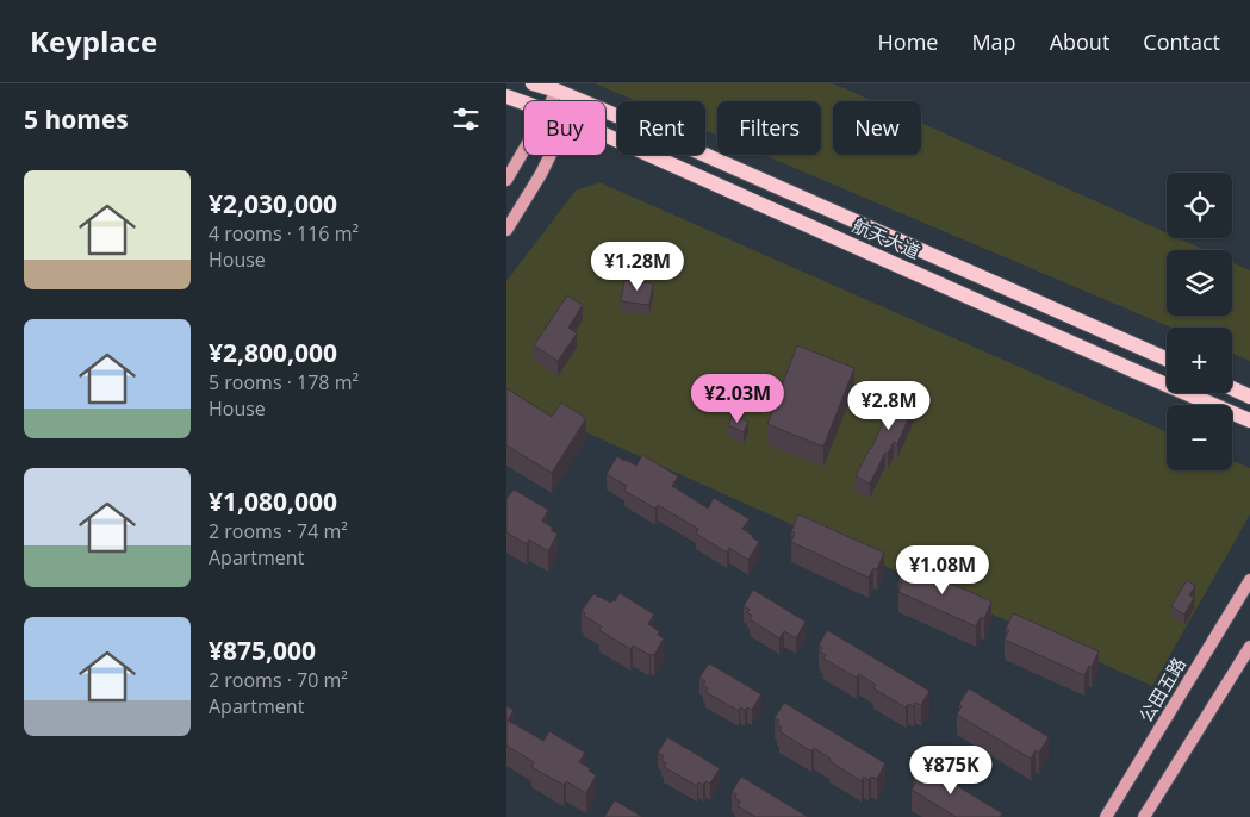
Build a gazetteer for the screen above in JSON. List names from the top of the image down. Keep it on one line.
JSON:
{"streets":{"main road":["航天大道","公田五路"]},"page":{"header":"Keyplace","nav":["Home","Map","About","Contact"],"heading":"5 homes","chip":["Buy","Rent","Filters","New"],"list":[{"name":"¥2,030,000","note":"4 rooms · 116 m² · House"},{"name":"¥2,800,000","note":"5 rooms · 178 m² · House"},{"name":"¥1,080,000","note":"2 rooms · 74 m² · Apartment"},{"name":"¥875,000","note":"2 rooms · 70 m² · Apartment"}],"map_buttons":["+","−"],"price":["¥1.28M","¥2.03M","¥2.8M","¥1.08M","¥875K"]}}
